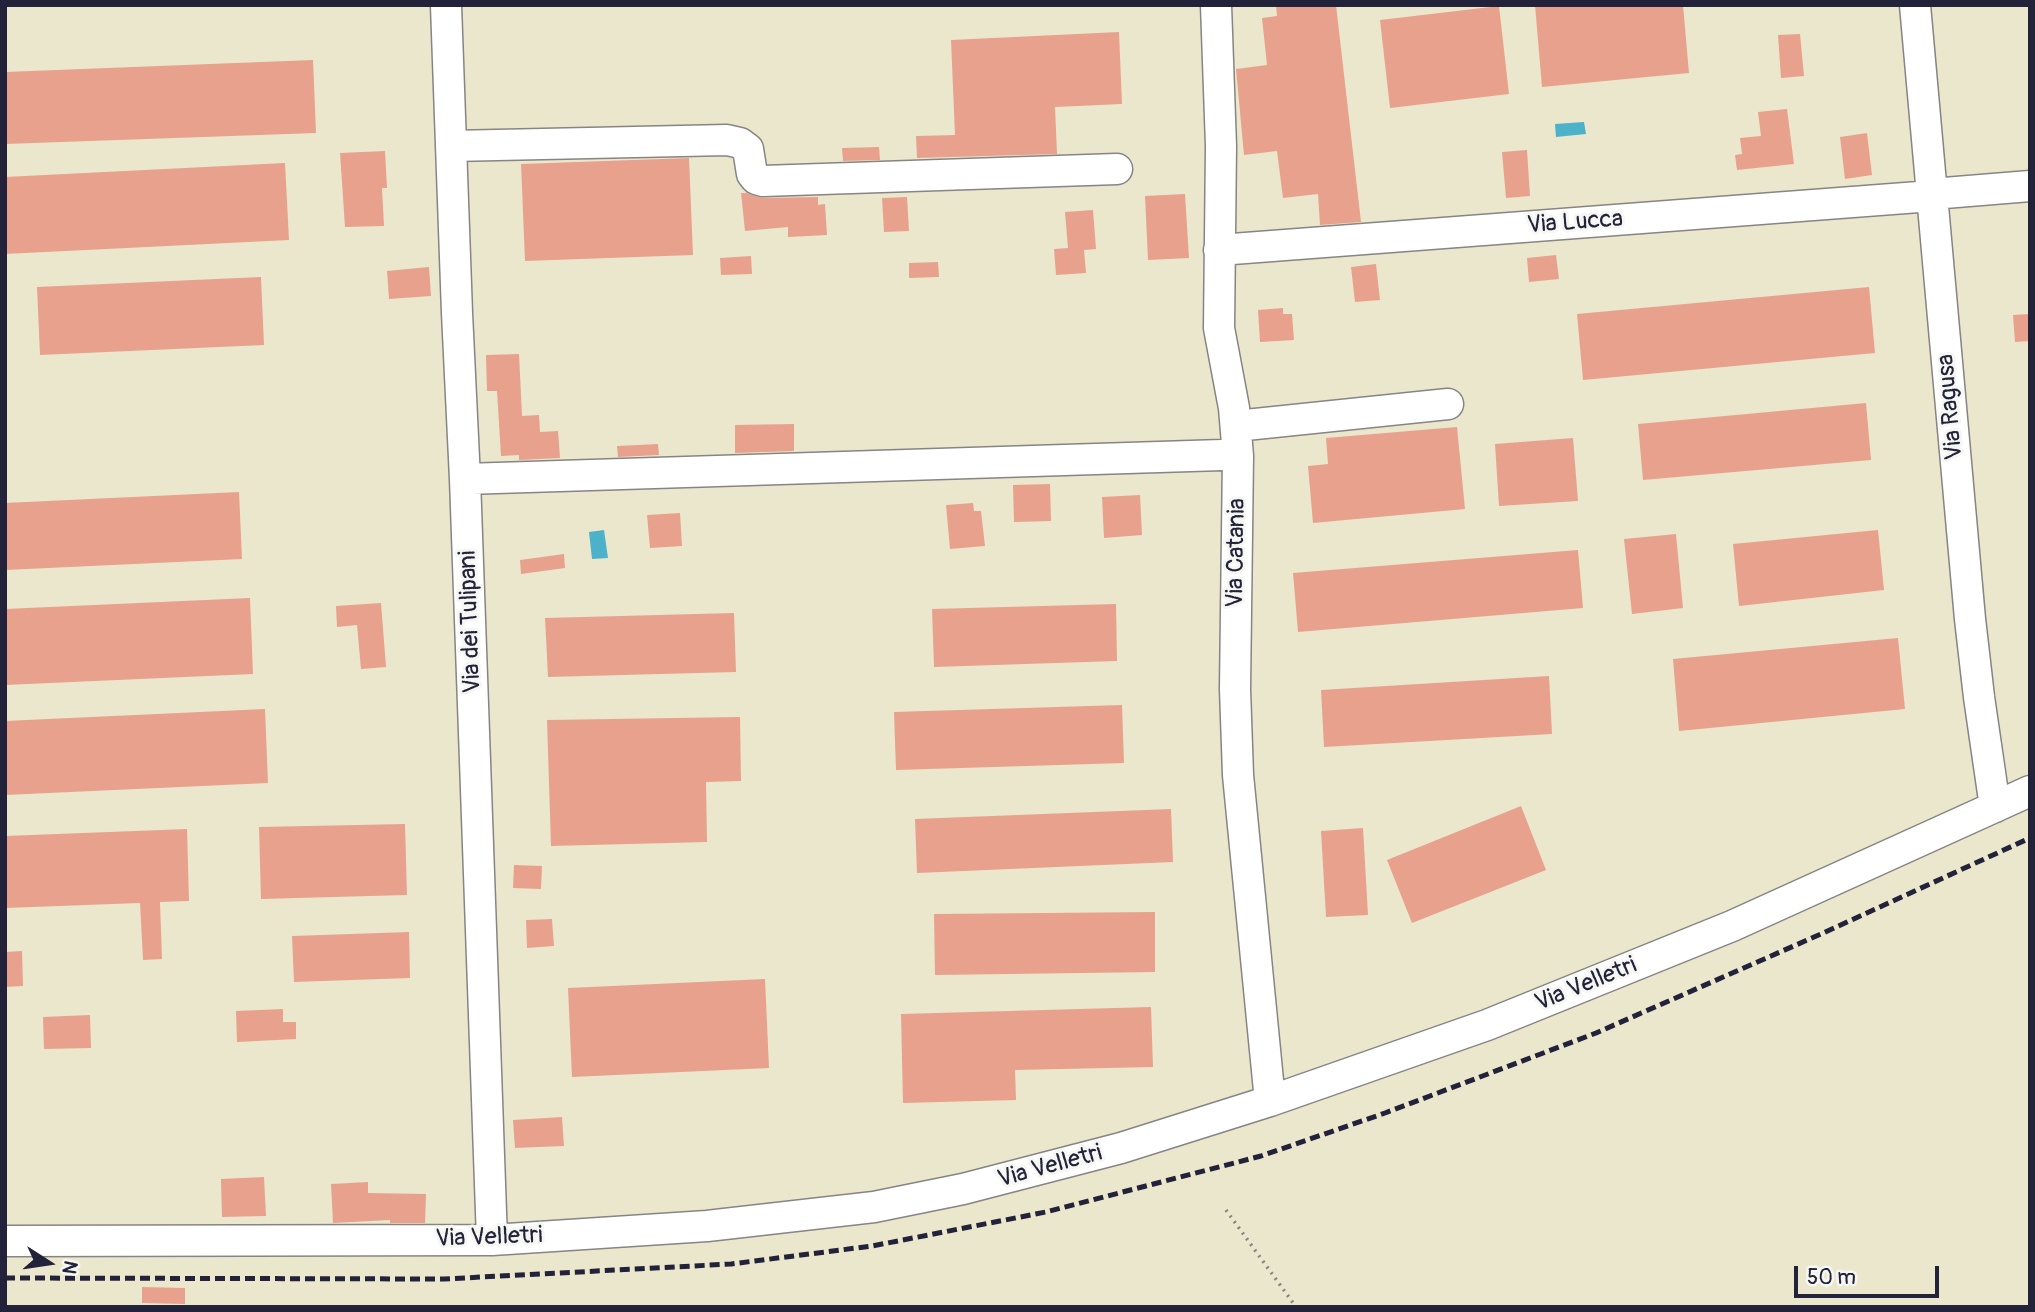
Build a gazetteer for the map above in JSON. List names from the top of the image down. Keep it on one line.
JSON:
{"streets":{"street":["Via Lucca","Via Ragusa","Via Catania","Via dei Tulipani","Via Velletri"]},"crossings":[["Via Lucca","Via Ragusa"],["Via Lucca","Via Catania"],["Via Ragusa","Via Velletri"],["Via Catania","Via Velletri"],["Via dei Tulipani","Via Velletri"]],"scale_bar":"50 m","north":"right"}
